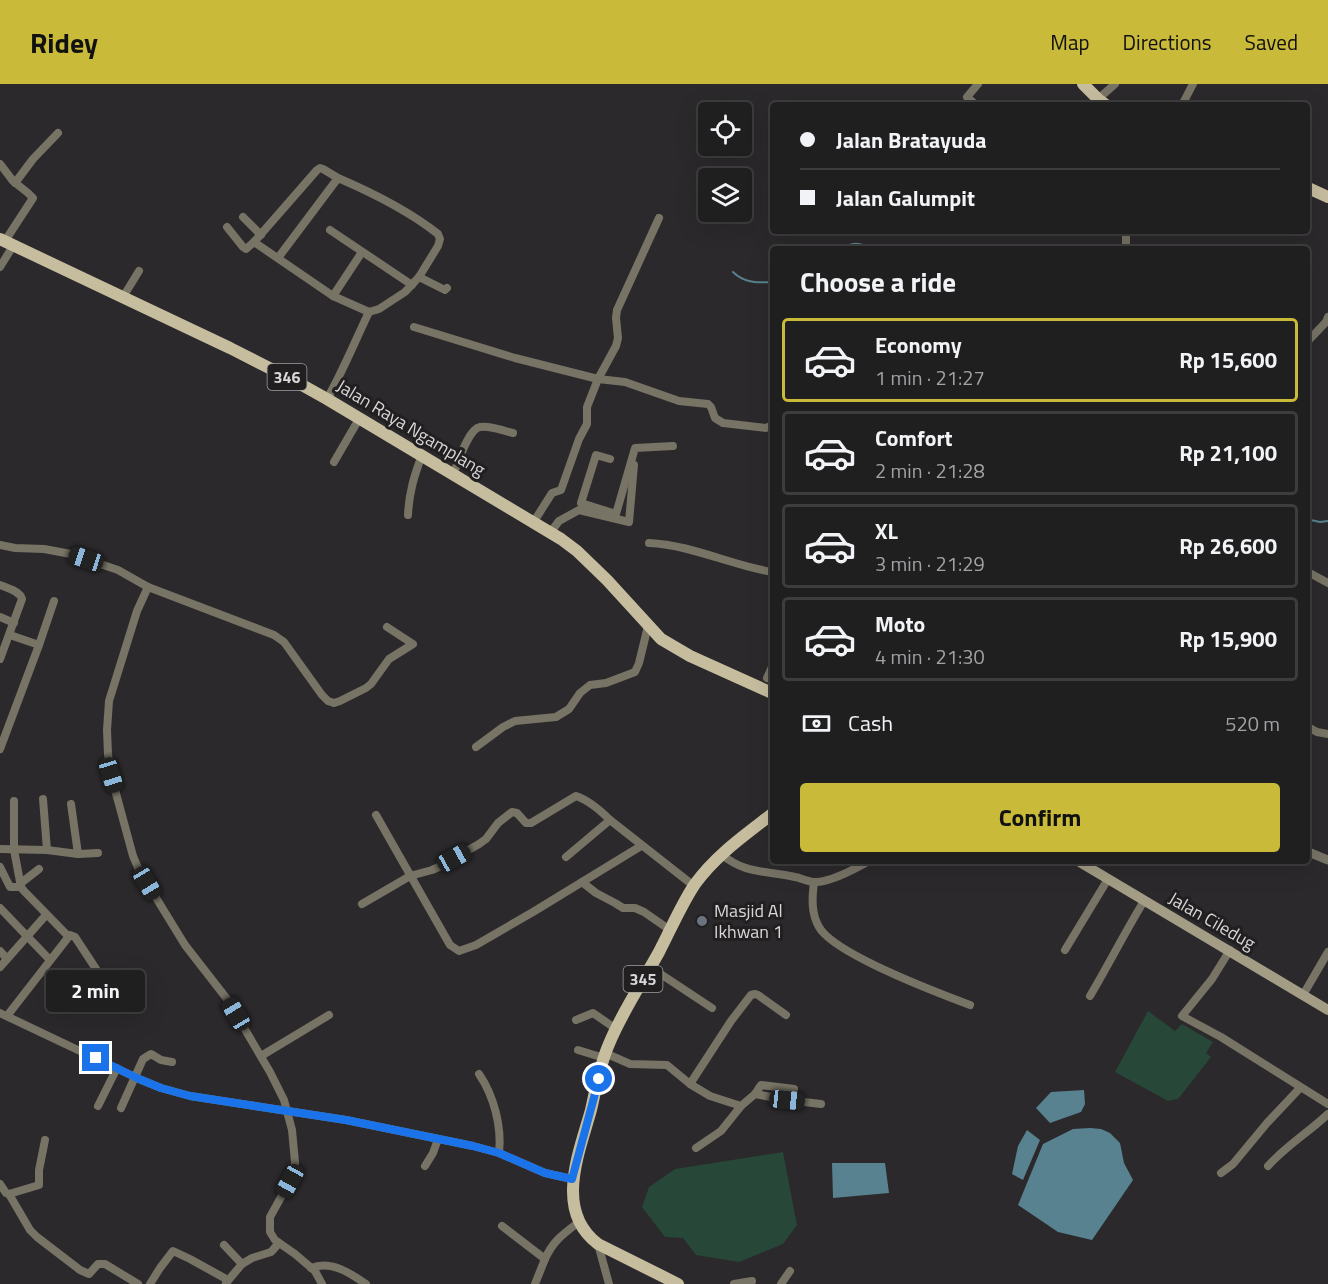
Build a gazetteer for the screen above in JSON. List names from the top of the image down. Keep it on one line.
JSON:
{"streets":{"main road":["346","Jalan Raya Ngamplang","Jalan Ciledug","345"]},"places":["Masjid Al Ikhwan 1"],"page":{"header":"Ridey","nav":["Map","Directions","Saved"],"banner":["Jalan Bratayuda","Jalan Galumpit"],"heading":"Choose a ride","list":[{"name":"Economy","note":"1 min · 21:27","value":"Rp 15,600"},{"name":"Comfort","note":"2 min · 21:28","value":"Rp 21,100"},{"name":"XL","note":"3 min · 21:29","value":"Rp 26,600"},{"name":"Moto","note":"4 min · 21:30","value":"Rp 15,900"}],"pay":["Cash","520 m"],"buttons":"Confirm","bubble":"2 min"}}
